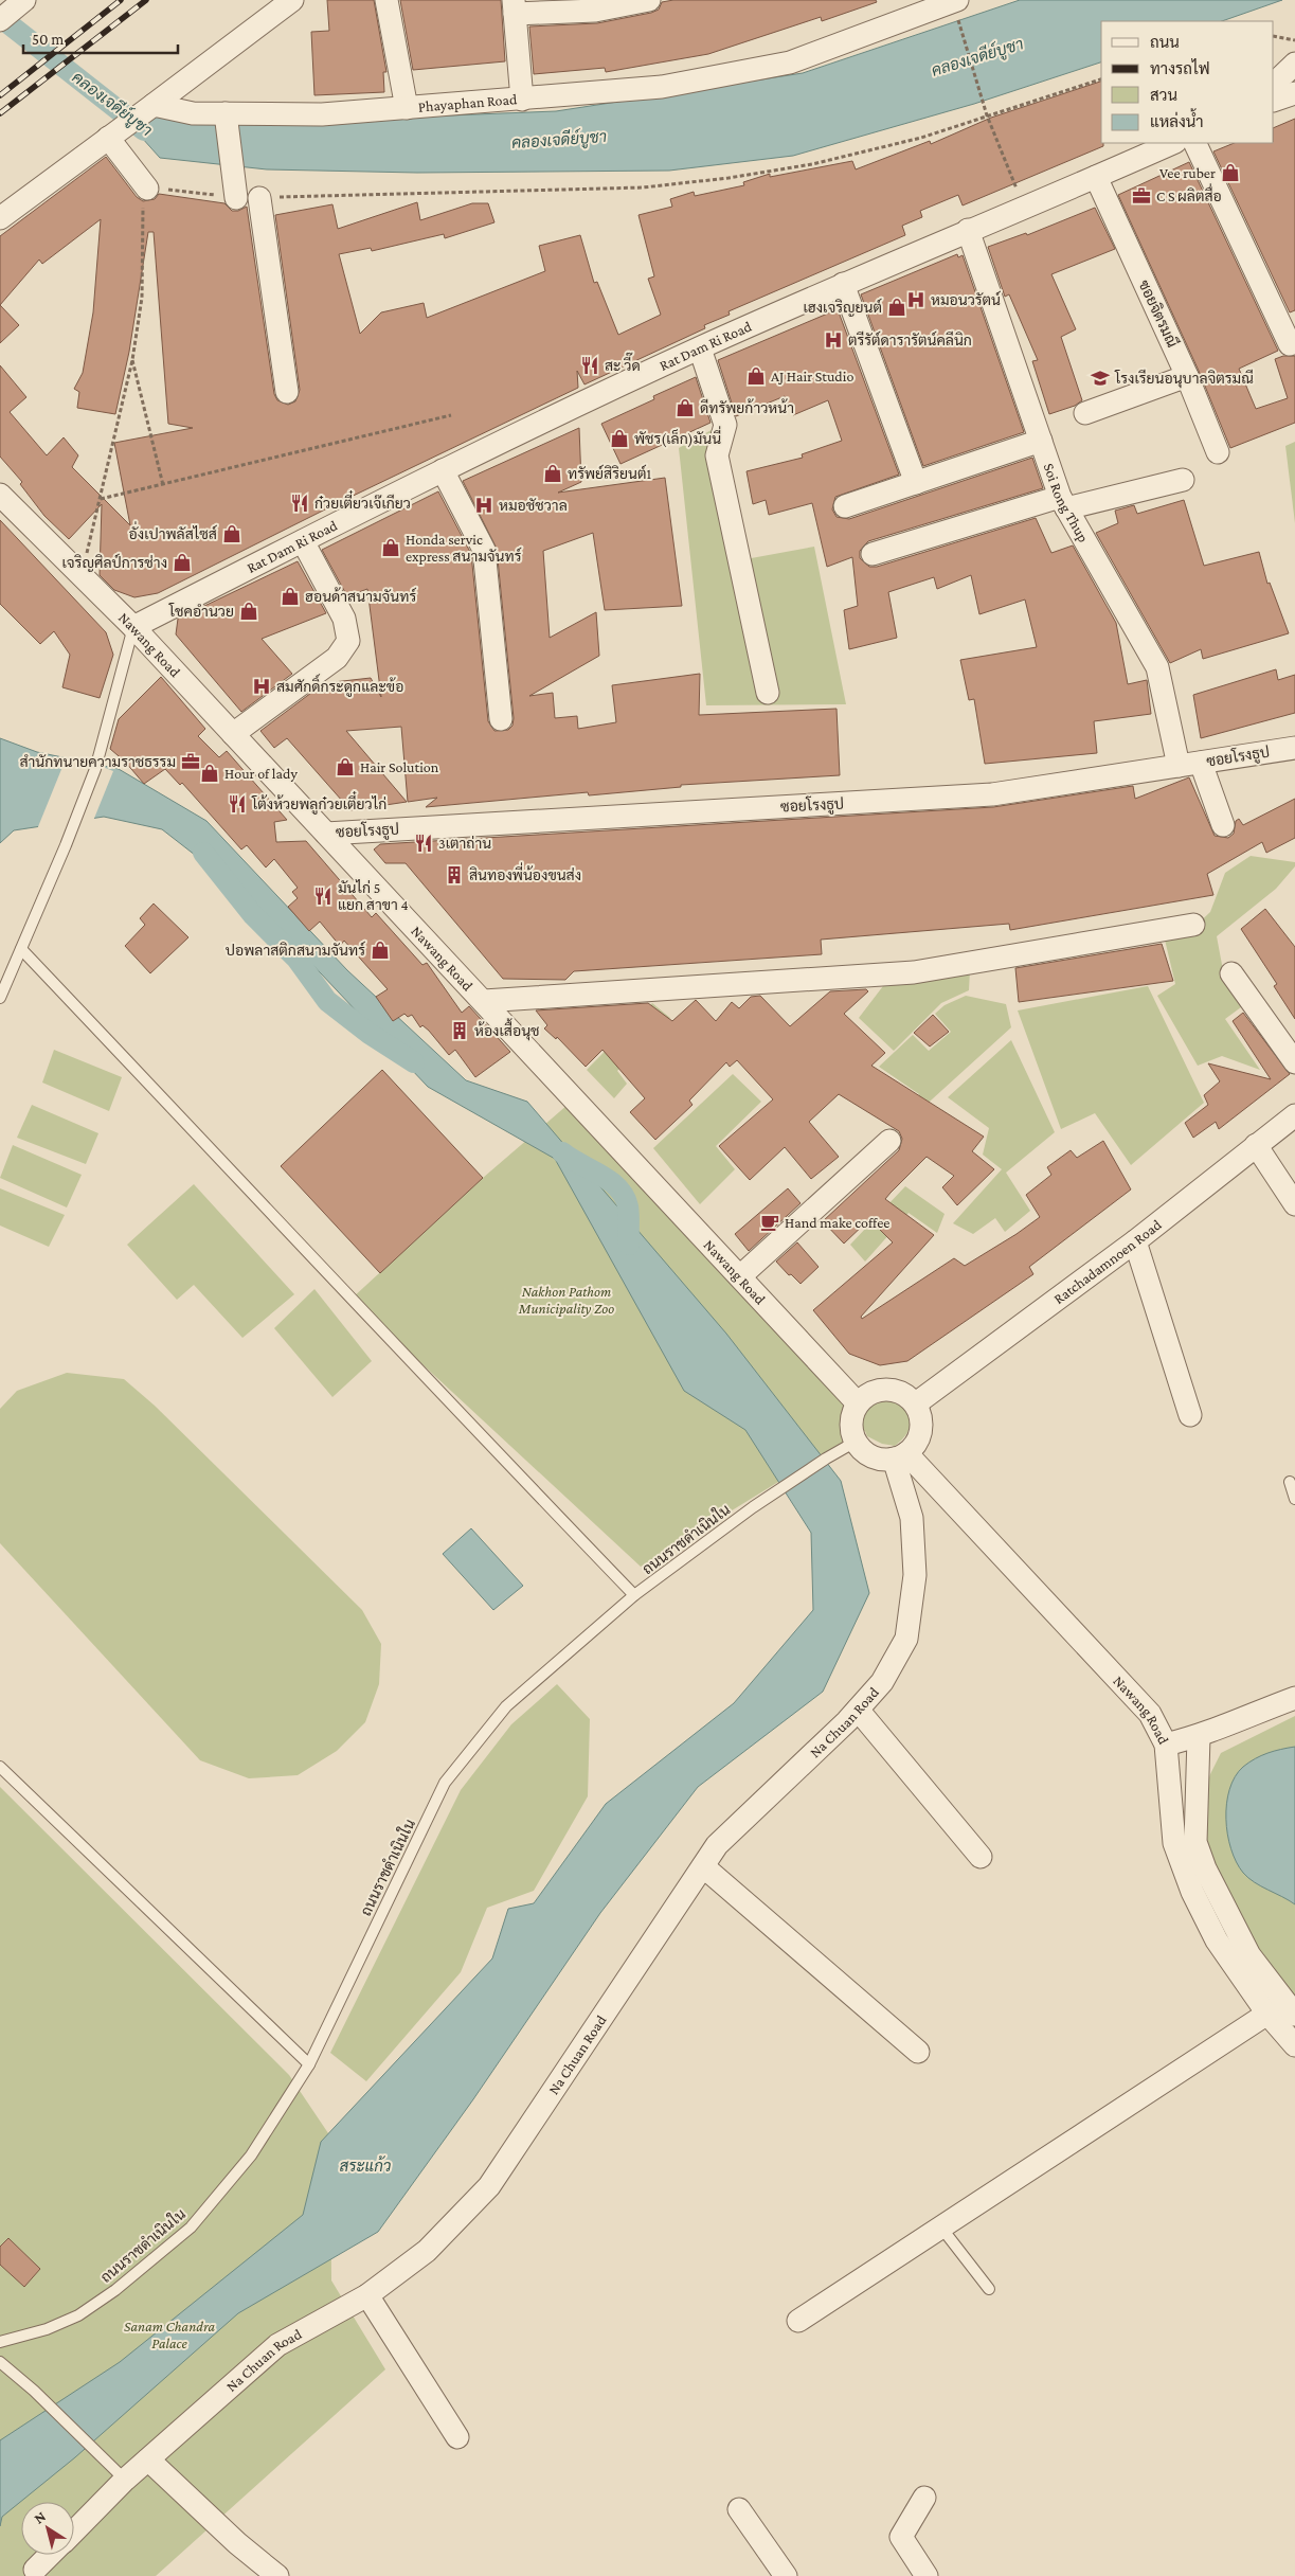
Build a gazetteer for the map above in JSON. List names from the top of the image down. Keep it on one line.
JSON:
{"streets":{"street":["Phayaphan Road","ซอยจิตรมณี","Rat Dam Ri Road","Soi Rong Thup","Nawang Road","ซอยโรงธูป","Ratchadamnoen Road","Na Chuan Road"],"lane":["ถนนราชดำเนินใน"]},"crossings":[["ซอยจิตรมณี","Rat Dam Ri Road"],["Rat Dam Ri Road","Soi Rong Thup"],["Rat Dam Ri Road","Nawang Road"],["Soi Rong Thup","ซอยโรงธูป"],["Nawang Road","ซอยโรงธูป"],["Nawang Road","Ratchadamnoen Road"],["Nawang Road","ถนนราชดำเนินใน"],["Nawang Road","Na Chuan Road"],["Ratchadamnoen Road","ถนนราชดำเนินใน"],["Ratchadamnoen Road","Na Chuan Road"],["ถนนราชดำเนินใน","Na Chuan Road"]],"water":["คลองเจดีย์บูชา","สระแก้ว"],"parks":["Nakhon Pathom Municipality Zoo","Sanam Chandra Palace"],"places":{"shop":["Vee ruber","เฮงเจริญยนต์","AJ Hair Studio","ดีทรัพยก้าวหน้า","พัชร(เล็ก)มันนี่","ทรัพย์สิริยนต์1","อั่งเปาพลัสไซส์","Honda servic express สนามจันทร์","เจริญศิลป์การช่าง","ฮอนด้าสนามจันทร์","โชคอำนวย","Hair Solution","Hour of lady","ปอพลาสติกสนามจันทร์"],"office":["C S ผลิตสื่อ","สำนักทนายความราชธรรม"],"hospital":["หมอนวรัตน์","ตรีรัต์ดารารัตน์คลีนิก","หมอชัชวาล","สมศักดิ์กระดูกและข้อ"],"restaurant":["สะ วี๊ด","ก๋วยเตี๋ยวเจ๊เกียว","โต้งห้วยพลูก๋วยเตี๋ยวไก่","3เตาถ่าน","มันไก่ 5 แยก สาขา 4"],"school or university":["โรงเรียนอนุบาลจิตรมณี"],"building":["สินทองพี่น้องขนส่ง","ห้องเสื้อนุช"],"cafe":["Hand make coffee"]},"legend":["ถนน","ทางรถไฟ","สวน","แหล่งน้ำ"],"scale_bar":"50 m","north":"top left"}
